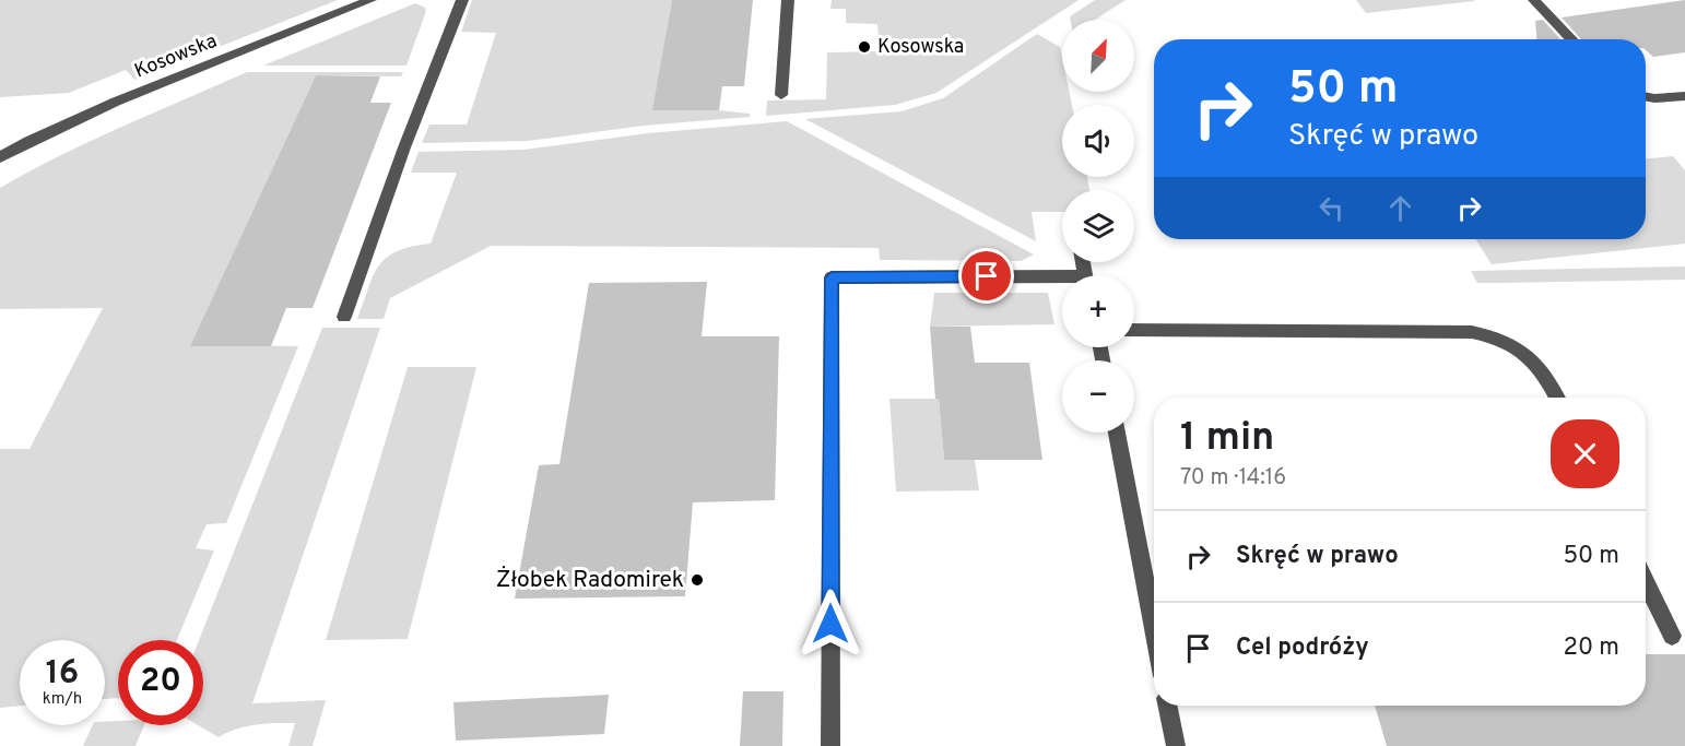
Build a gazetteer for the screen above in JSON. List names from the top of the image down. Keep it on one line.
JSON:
{"streets":{"street":["Kosowska"]},"places":["Kosowska","Żłobek Radomirek"],"north":"top right","page":{"map_buttons":["+","−"],"turn":["50 m","Skręć w prawo"],"heading":["1 min","70 m · 14:16"],"list":[{"name":"Skręć w prawo","value":"50 m"},{"name":"Cel podróży","value":"20 m"}],"speed":"16 km/h","limit":"20"}}
